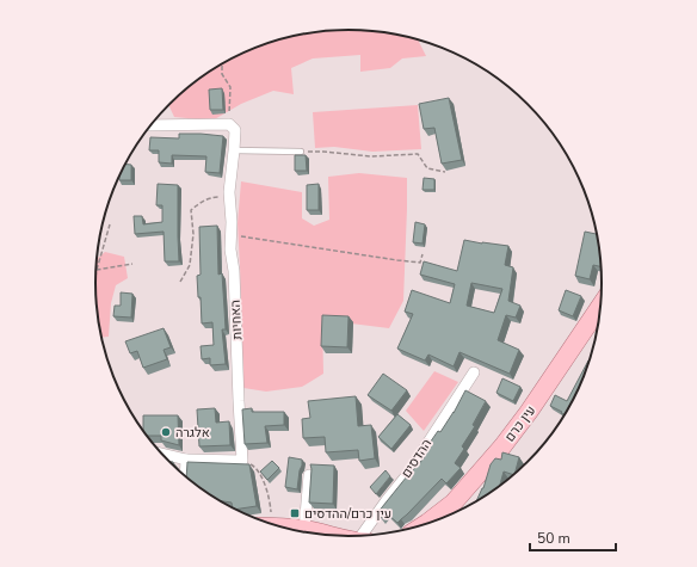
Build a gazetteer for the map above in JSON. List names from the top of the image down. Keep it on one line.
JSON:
{"streets":{"main road":["עין כרם"],"street":["האחיות","ההדסים"]},"places":{"other":["אלגרה"],"transit":["עין כרם/ההדסים"]},"scale_bar":"50 m"}
